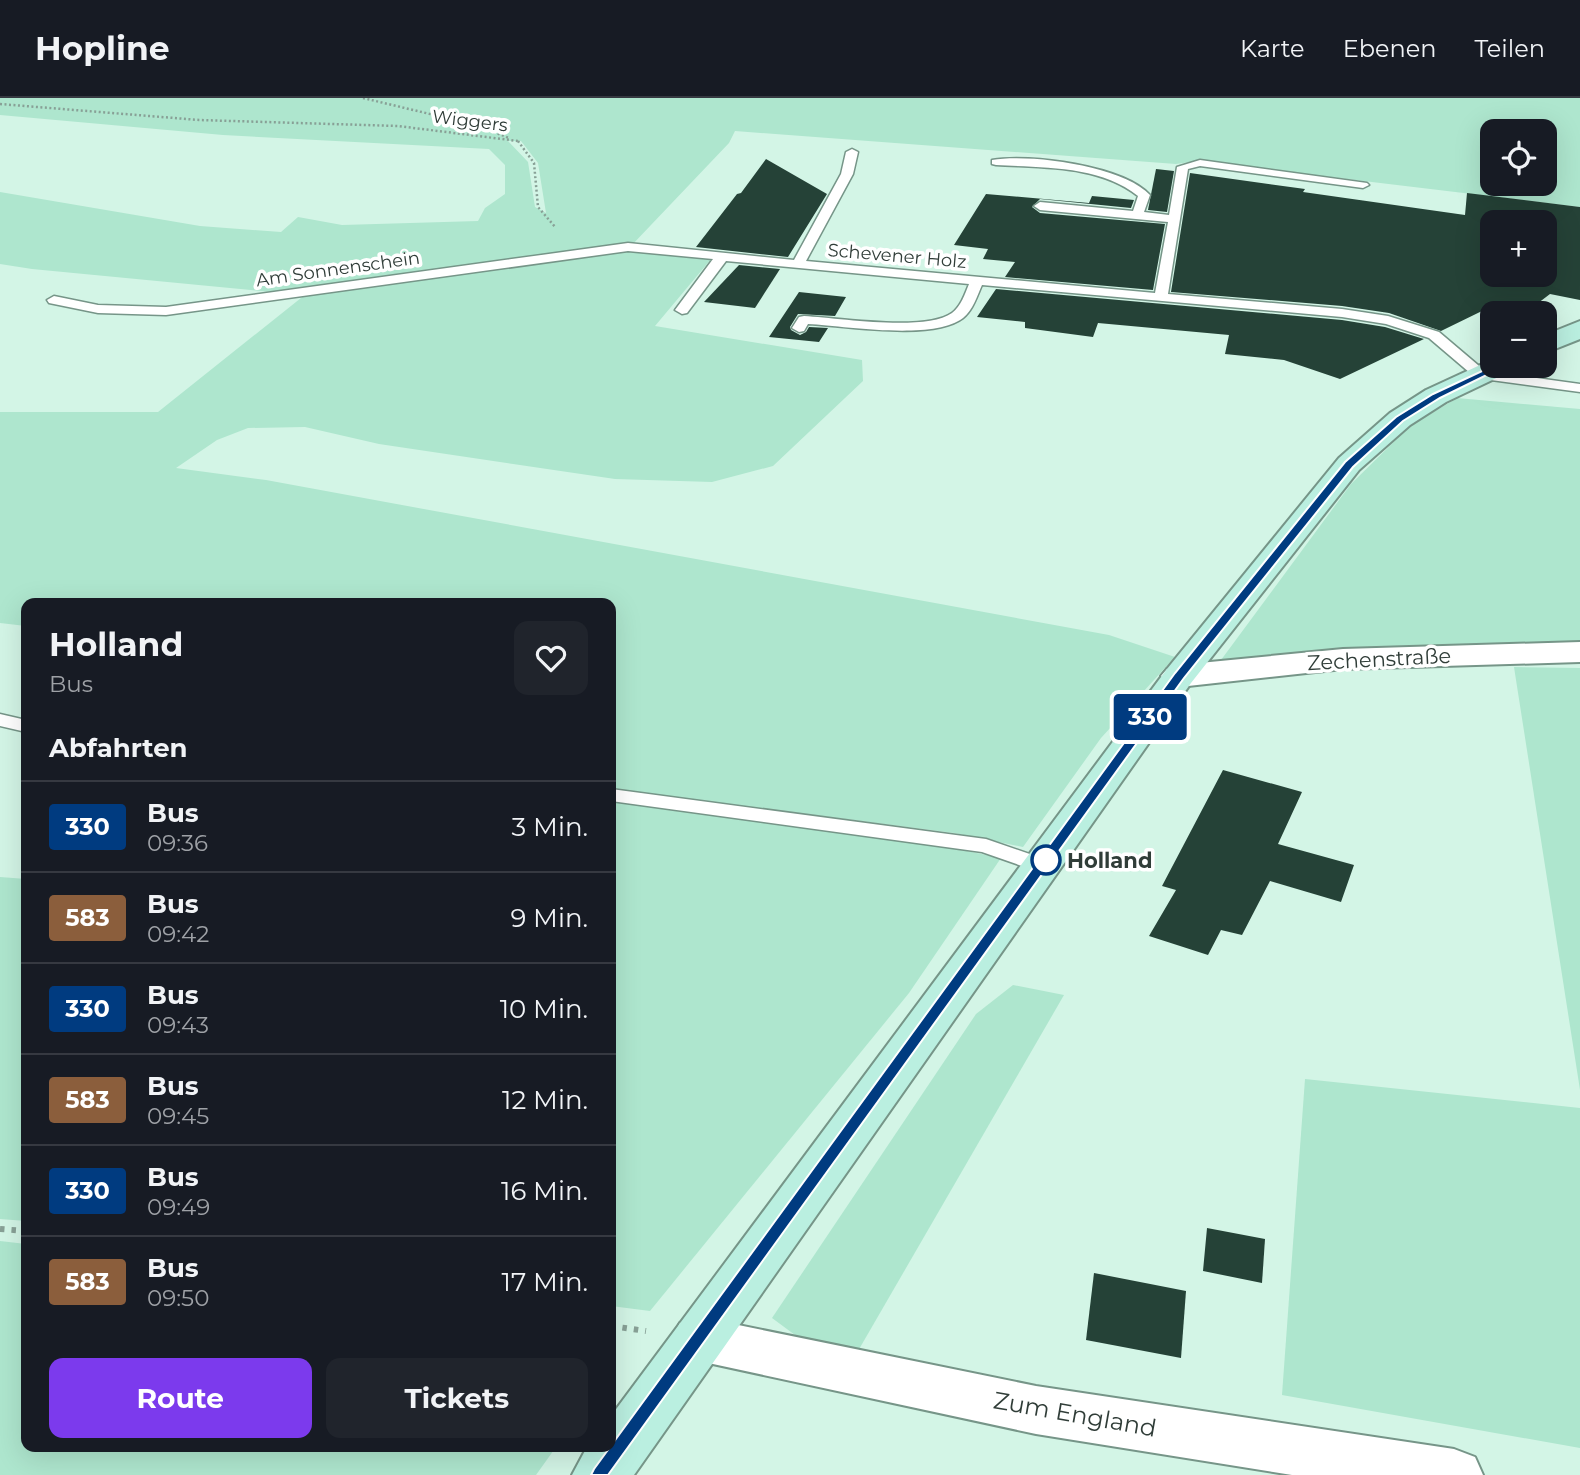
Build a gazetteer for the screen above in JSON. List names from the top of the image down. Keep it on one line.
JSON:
{"streets":{"street":["Zechenstraße","Zum England"],"lane":["Schevener Holz","Am Sonnenschein"],"path":["Wiggers"]},"crossings":[["Schevener Holz","Am Sonnenschein"]],"places":["Holland"],"lines":["bus line 330"],"page":{"header":"Hopline","nav":["Karte","Ebenen","Teilen"],"on_map":"330","map_buttons":["+","−"],"heading":[["Holland","Bus"],"Abfahrten"],"list":[{"mark":"330","name":"Bus","note":"09:36","value":"3 Min."},{"mark":"583","name":"Bus","note":"09:42","value":"9 Min."},{"mark":"330","name":"Bus","note":"09:43","value":"10 Min."},{"mark":"583","name":"Bus","note":"09:45","value":"12 Min."},{"mark":"330","name":"Bus","note":"09:49","value":"16 Min."},{"mark":"583","name":"Bus","note":"09:50","value":"17 Min."}],"buttons":["Route","Tickets"]}}
